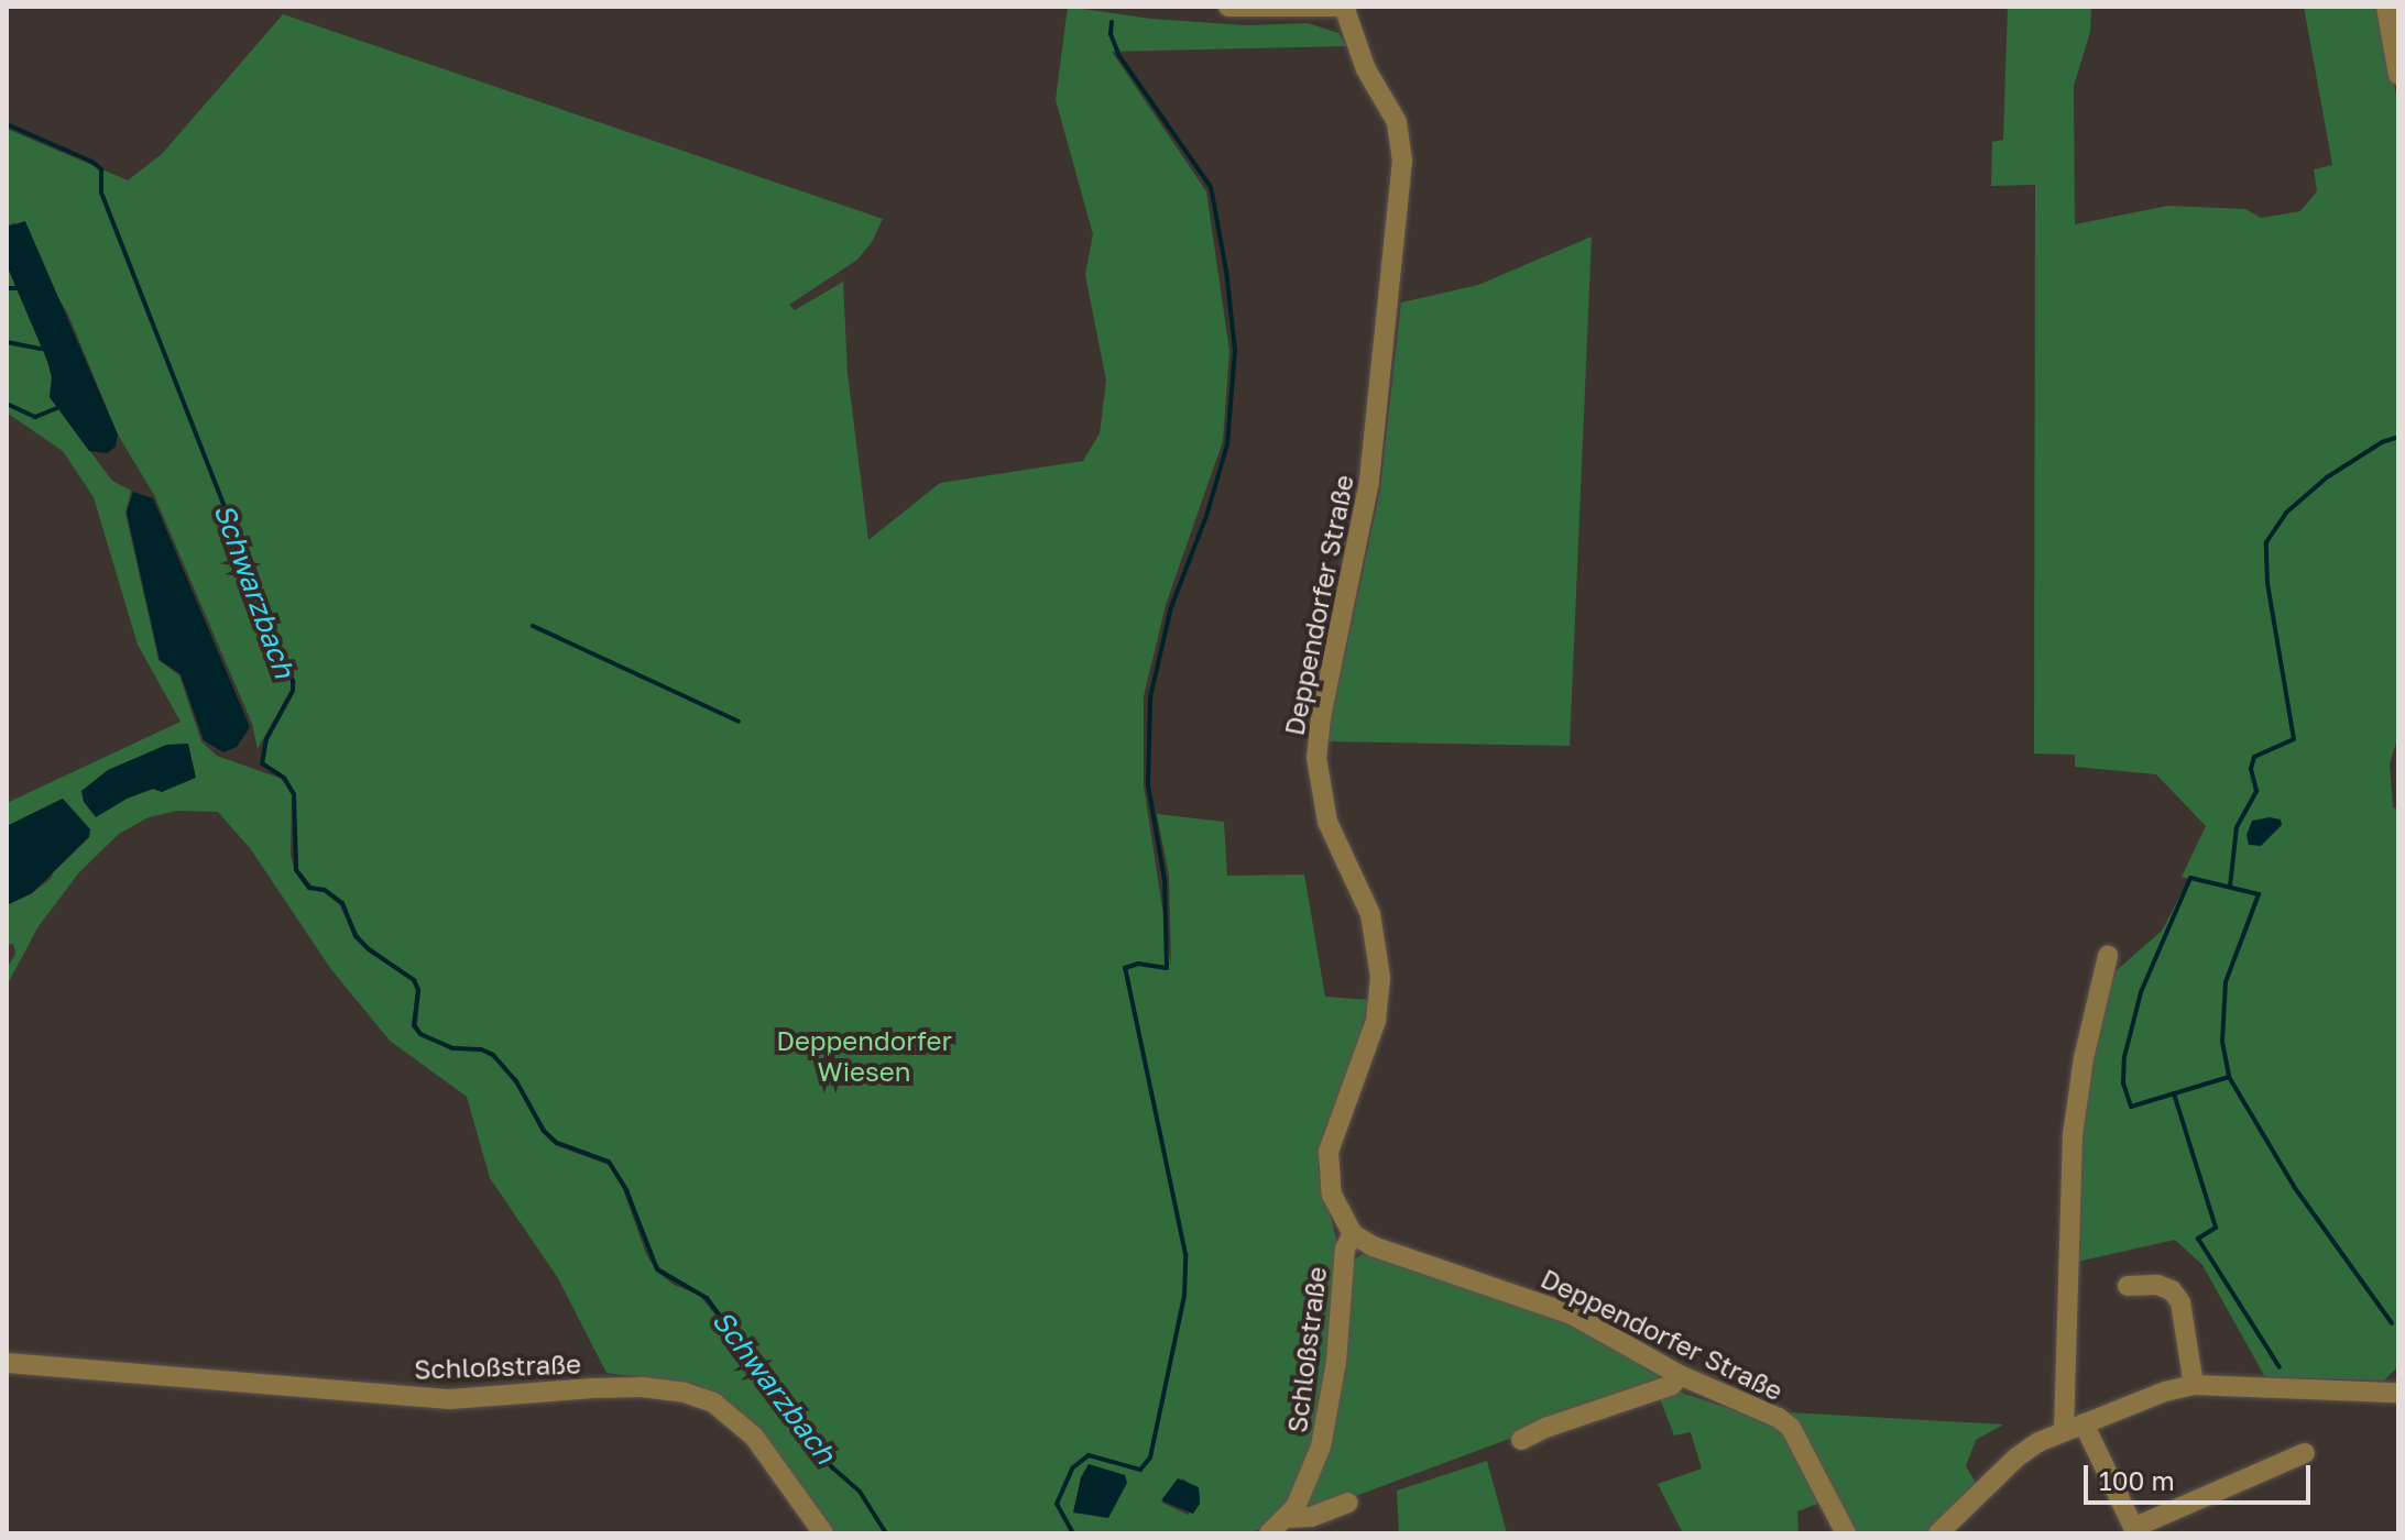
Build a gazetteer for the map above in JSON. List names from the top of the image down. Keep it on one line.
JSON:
{"streets":{"street":["Deppendorfer Straße","Schloßstraße"]},"crossings":[["Deppendorfer Straße","Schloßstraße"]],"water":["Schwarzbach"],"parks":["Deppendorfer Wiesen"],"scale_bar":"100 m"}
